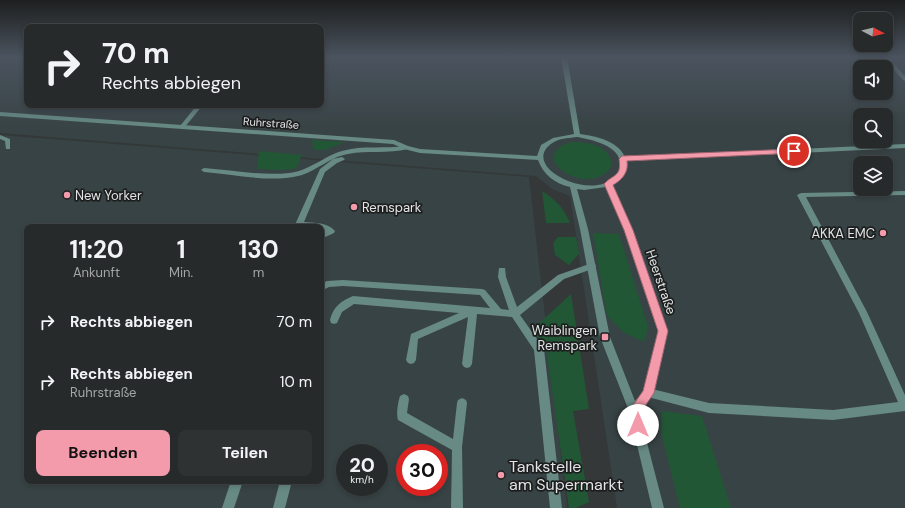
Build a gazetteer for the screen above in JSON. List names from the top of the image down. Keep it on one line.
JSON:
{"streets":{"street":["Ruhrstraße","Heerstraße"]},"crossings":[["Ruhrstraße","Heerstraße"]],"places":{"other":["New Yorker","Remspark","AKKA EMC","Tankstelle am Supermarkt"],"transit":["Waiblingen Remspark"]},"north":"right","page":{"turn":["70 m","Rechts abbiegen"],"eta":["11:20","Ankunft","1","Min.","130","m"],"list":[{"name":"Rechts abbiegen","value":"70 m"},{"name":"Rechts abbiegen","note":"Ruhrstraße","value":"10 m"}],"buttons":["Beenden","Teilen"],"speed":"20 km/h","limit":"30"}}
